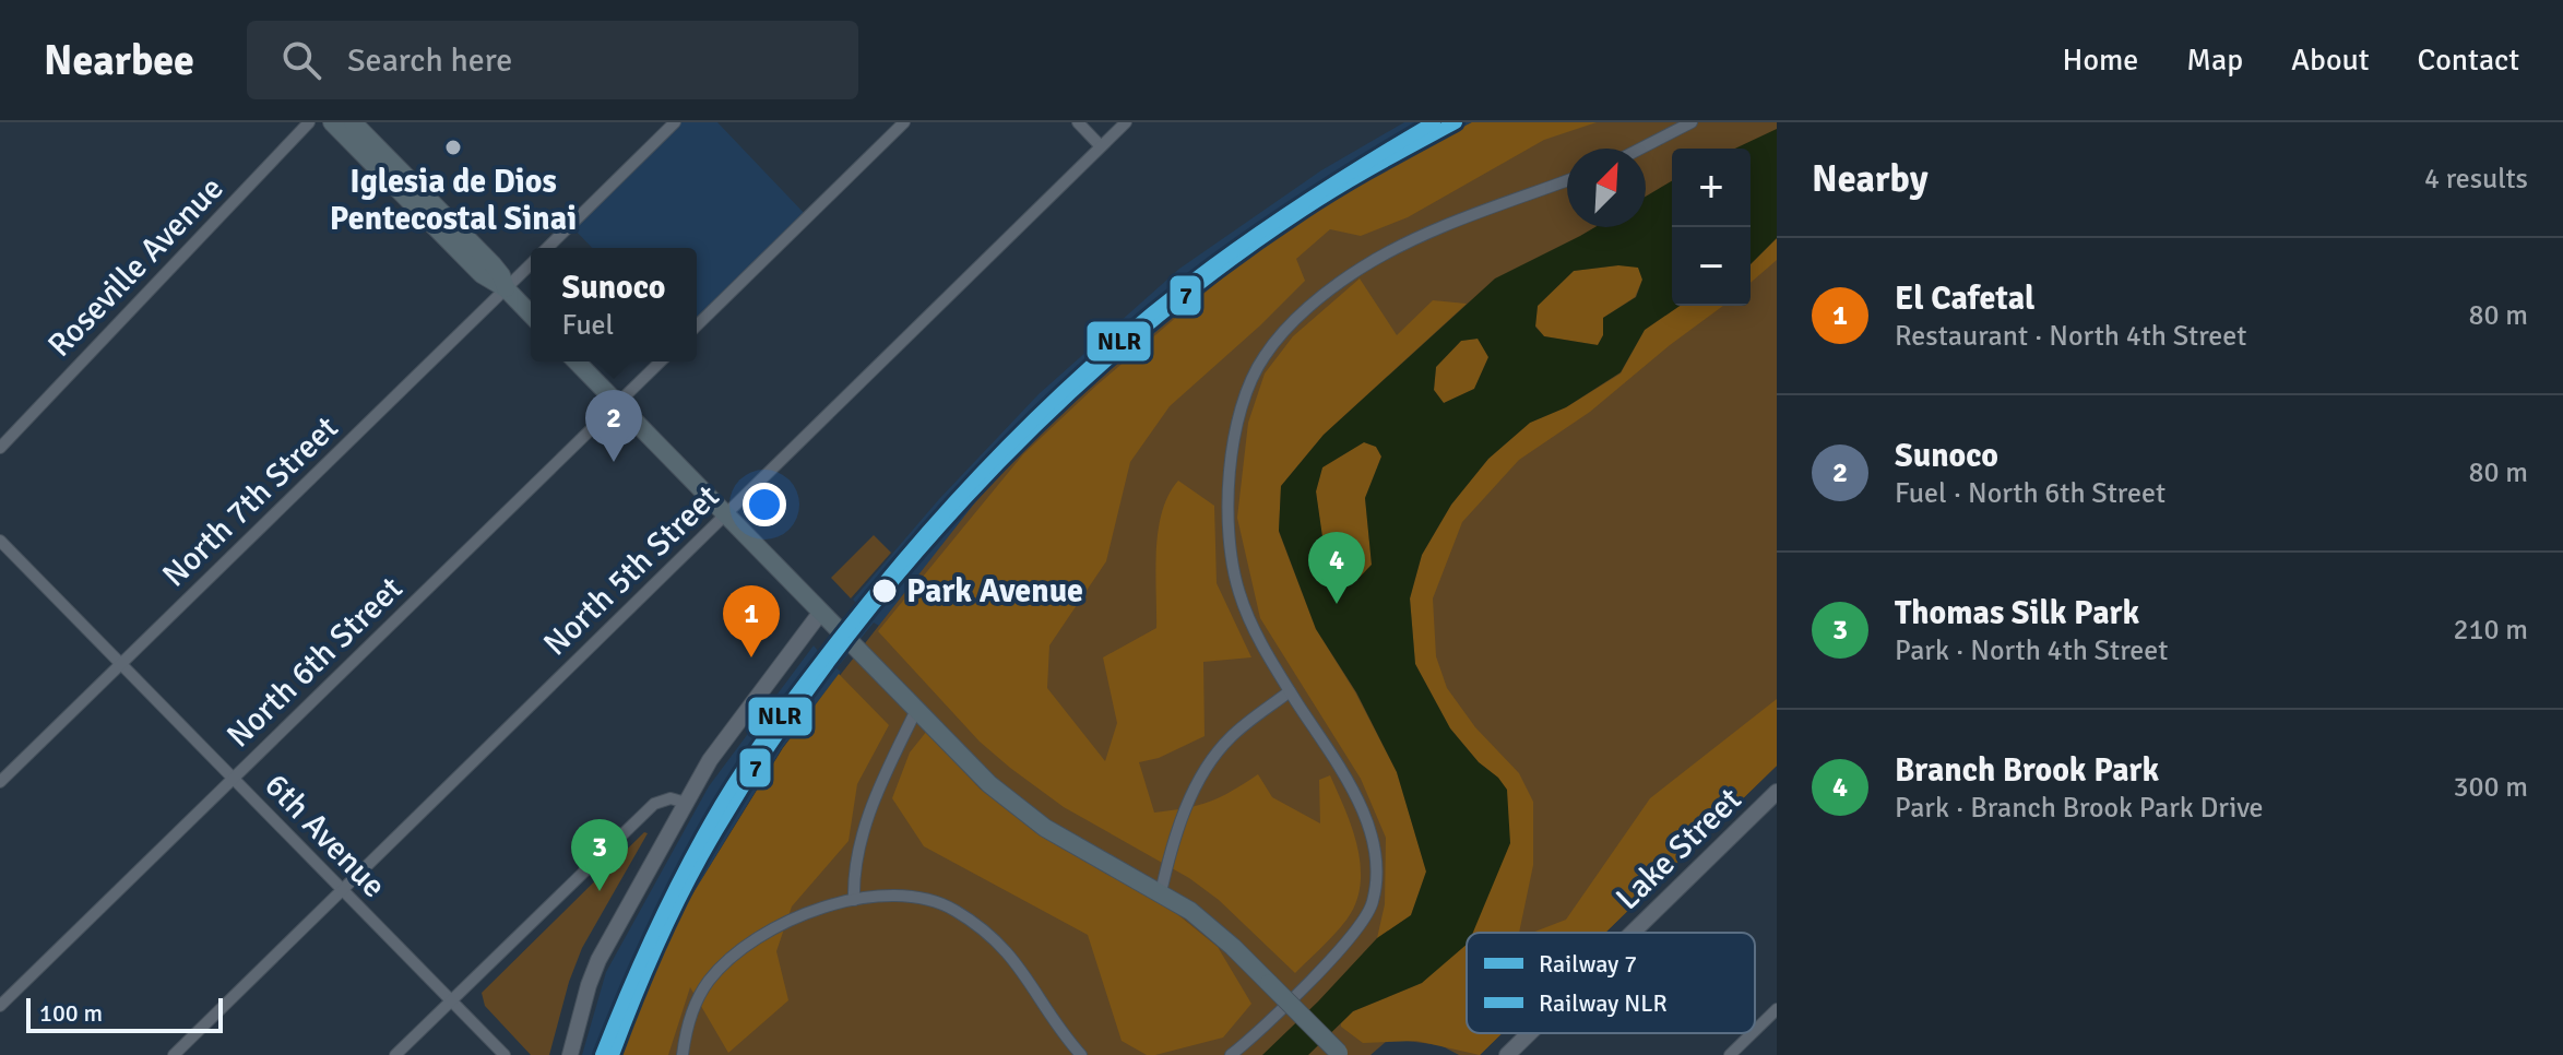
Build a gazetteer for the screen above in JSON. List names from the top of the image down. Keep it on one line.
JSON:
{"streets":{"main road":["Lake Street"],"street":["Roseville Avenue","North 7th Street","North 5th Street","North 6th Street","6th Avenue"]},"crossings":[["North 7th Street","6th Avenue"],["North 5th Street","6th Avenue"],["North 6th Street","6th Avenue"]],"places":["Iglesia de Dios Pentecostal Sinai","Park Avenue"],"lines":["rail line 7","rail line NLR"],"legend":["Railway 7","Railway NLR"],"scale_bar":"100 m","north":"top right","page":{"header":"Nearbee","search":"Search here","nav":["Home","Map","About","Contact"],"heading":["Nearby","4 results"],"map_buttons":["+","−"],"list":[{"mark":"1","name":"El Cafetal","note":"Restaurant · North 4th Street","value":"80 m"},{"mark":"2","name":"Sunoco","note":"Fuel · North 6th Street","value":"80 m"},{"mark":"3","name":"Thomas Silk Park","note":"Park · North 4th Street","value":"210 m"},{"mark":"4","name":"Branch Brook Park","note":"Park · Branch Brook Park Drive","value":"300 m"}],"popup":["Sunoco","Fuel"],"pins":["2","4","1","3"],"scale":"100 m"}}
